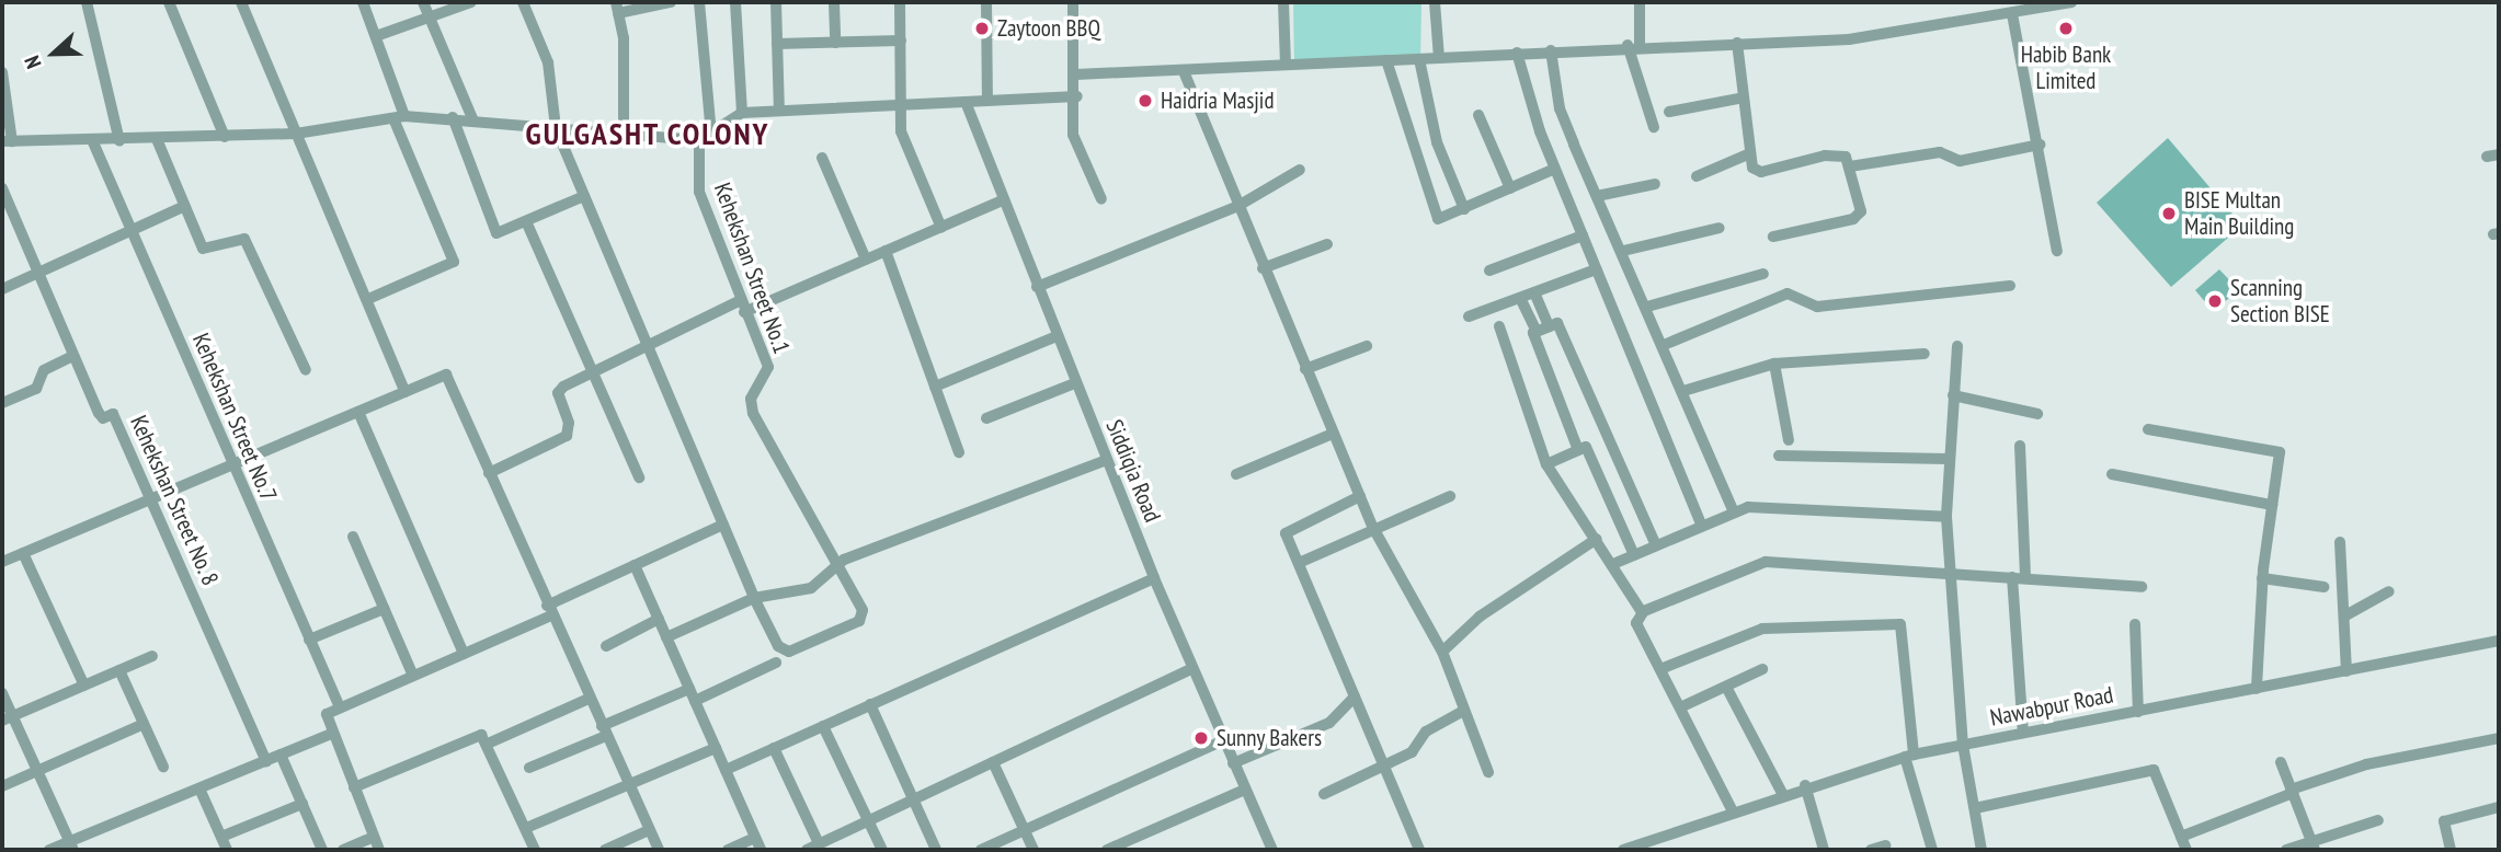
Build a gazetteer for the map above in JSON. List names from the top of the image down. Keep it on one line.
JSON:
{"streets":{"street":["Kehekshan Street No.1","Kehekshan Street No.7","Siddiqia Road","Kehekshan Street No. 8","Nawabpur Road"]},"districts":["GULGASHT COLONY"],"places":["Zaytoon BBQ","Habib Bank Limited","Haidria Masjid","BISE Multan Main Building","Scanning Section BISE","Sunny Bakers"],"north":"left"}
